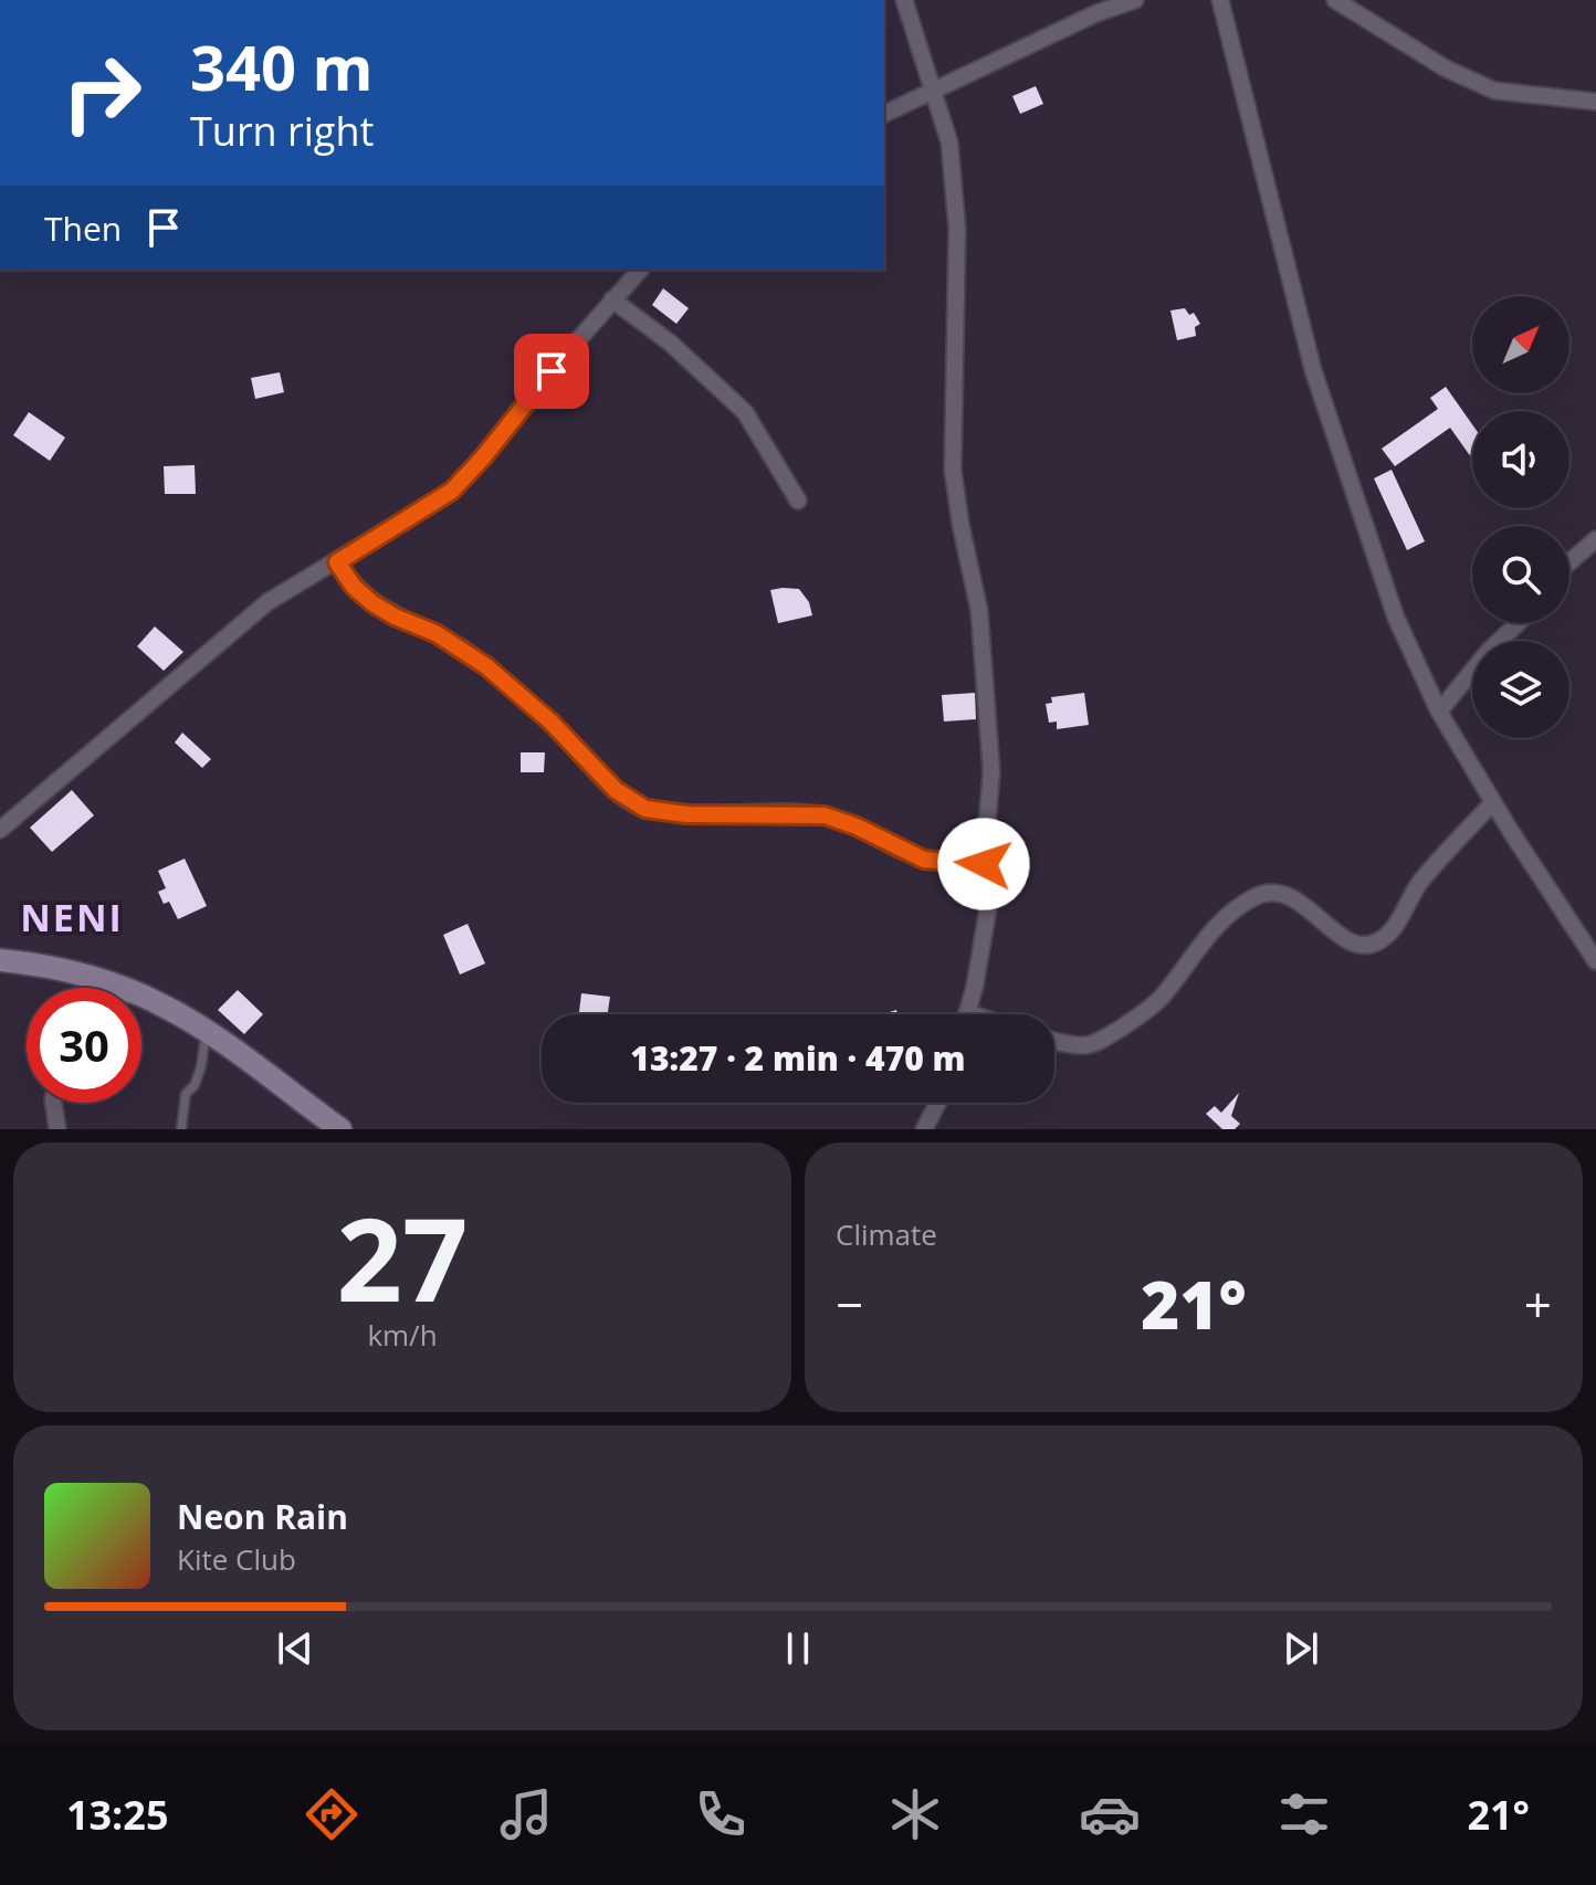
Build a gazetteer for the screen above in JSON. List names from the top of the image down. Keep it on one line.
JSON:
{"districts":["NENI"],"north":"top right","page":{"turn":["340 m","Turn right"],"then":"Then","limit":"30","trip":"13:27 · 2 min · 470 m","tile":[["27","km/h"],"Climate"],"heat":["−","21°","+"],"song":["Neon Rain","Kite Club"],"tabs":["13:25","21°"]}}
